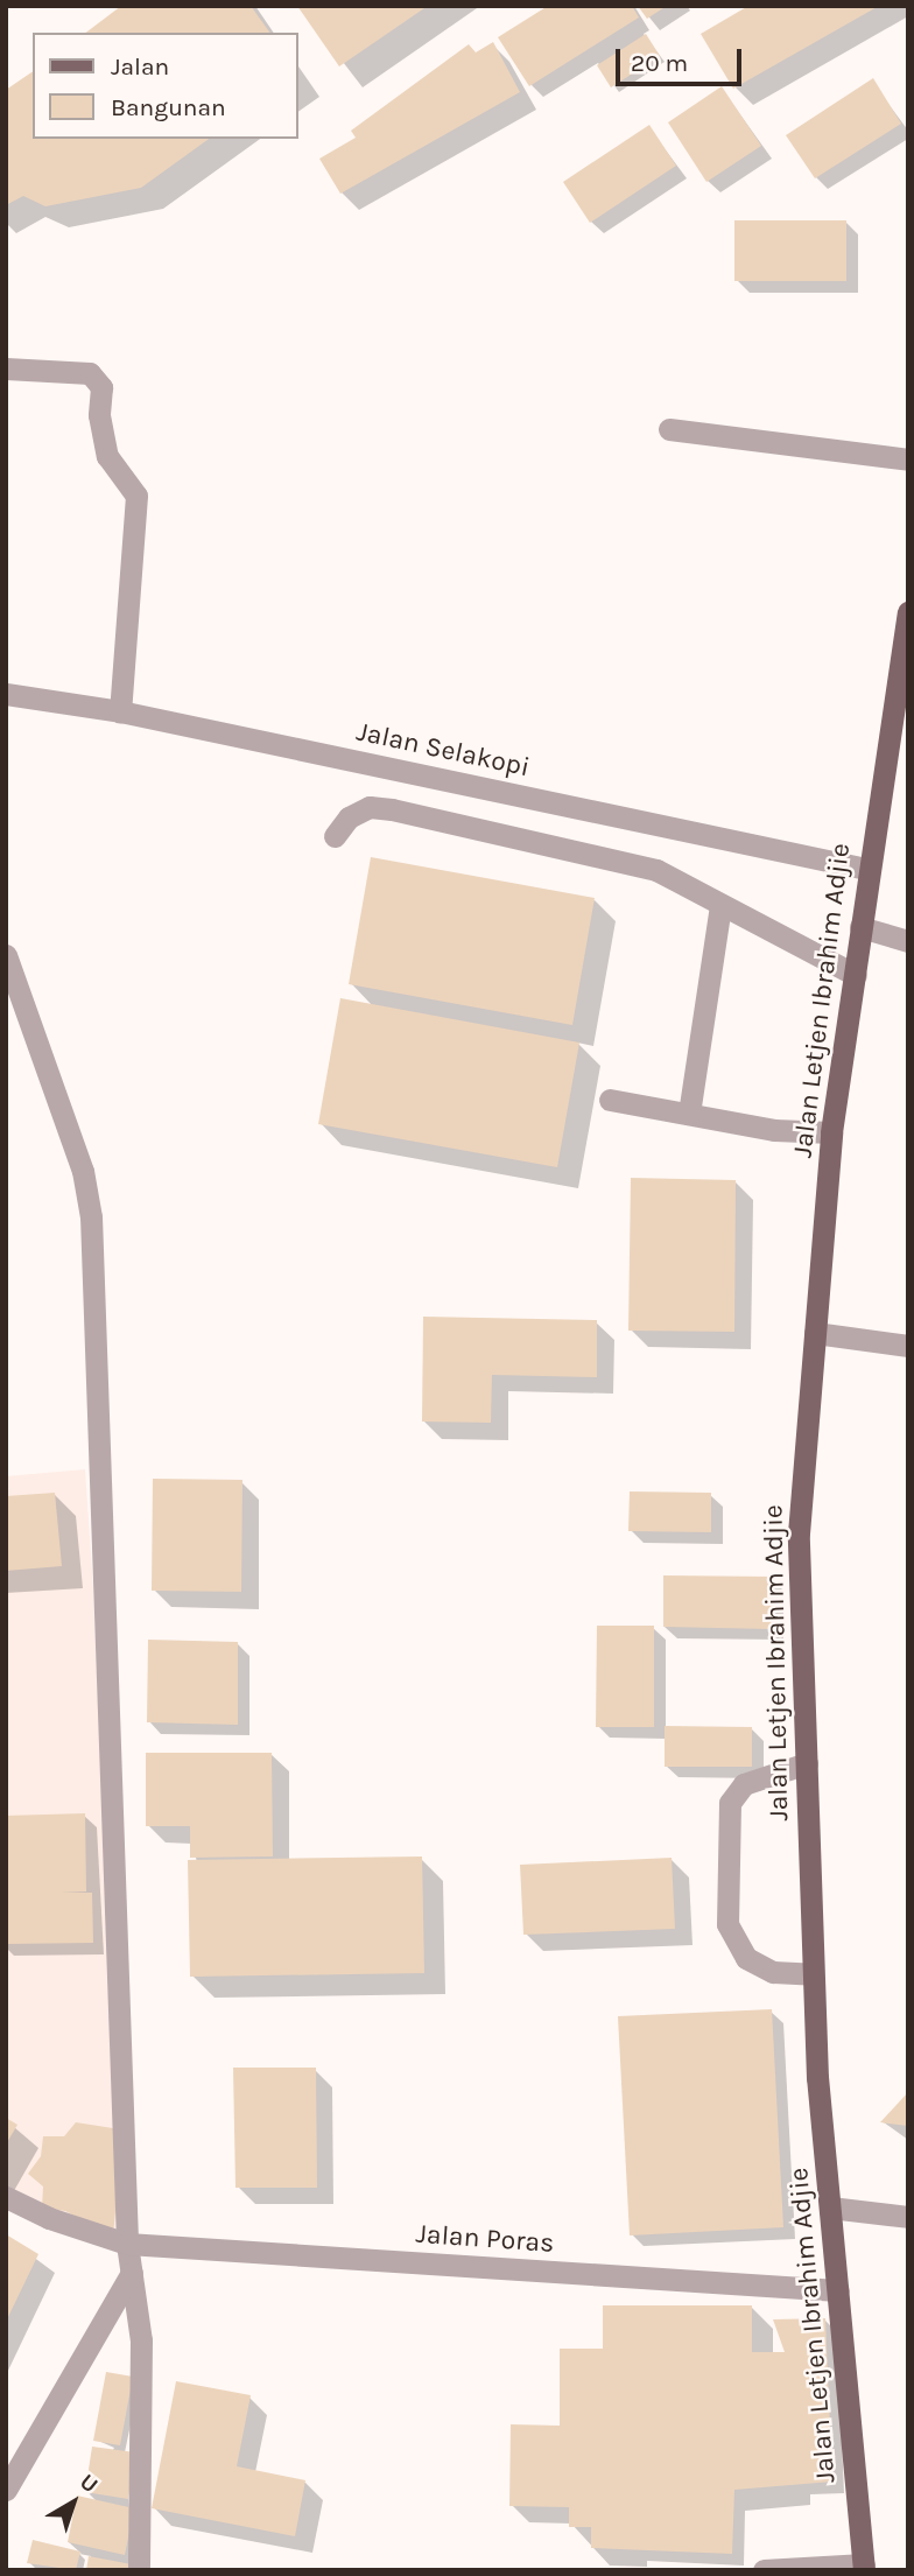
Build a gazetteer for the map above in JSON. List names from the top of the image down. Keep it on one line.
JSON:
{"streets":{"main road":["Jalan Letjen Ibrahim Adjie"],"street":["Jalan Selakopi","Jalan Poras"]},"crossings":[["Jalan Selakopi","Jalan Letjen Ibrahim Adjie"],["Jalan Letjen Ibrahim Adjie","Jalan Poras"]],"legend":["Jalan","Bangunan"],"scale_bar":"20 m","north":"top right"}
